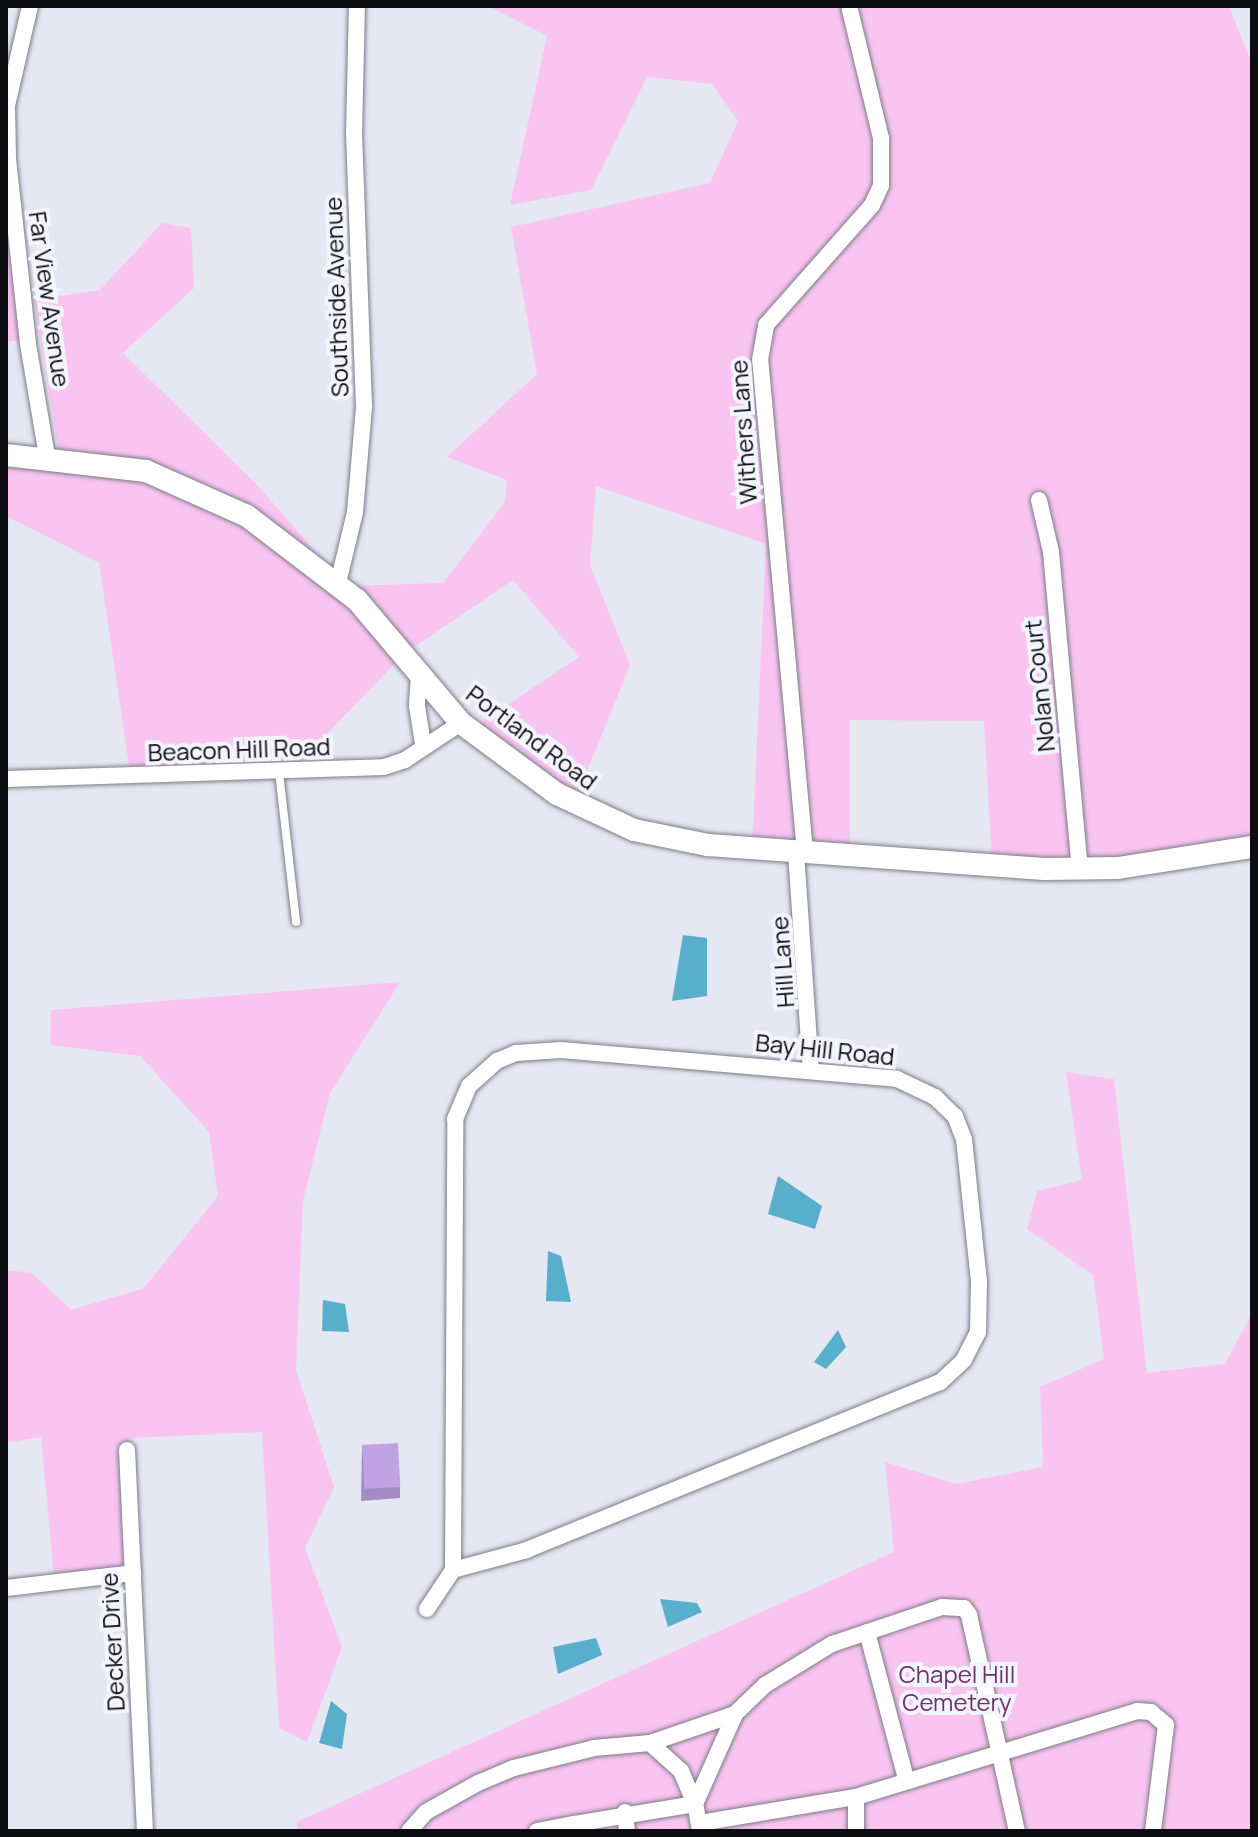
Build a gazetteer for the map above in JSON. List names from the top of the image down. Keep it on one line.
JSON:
{"streets":{"street":["Southside Avenue","Far View Avenue","Withers Lane","Nolan Court","Portland Road","Beacon Hill Road","Hill Lane","Bay Hill Road","Decker Drive"]},"crossings":[["Southside Avenue","Portland Road"],["Far View Avenue","Portland Road"],["Withers Lane","Portland Road"],["Withers Lane","Hill Lane"],["Nolan Court","Portland Road"],["Portland Road","Beacon Hill Road"],["Portland Road","Hill Lane"],["Hill Lane","Bay Hill Road"]],"parks":["Chapel Hill Cemetery"]}
